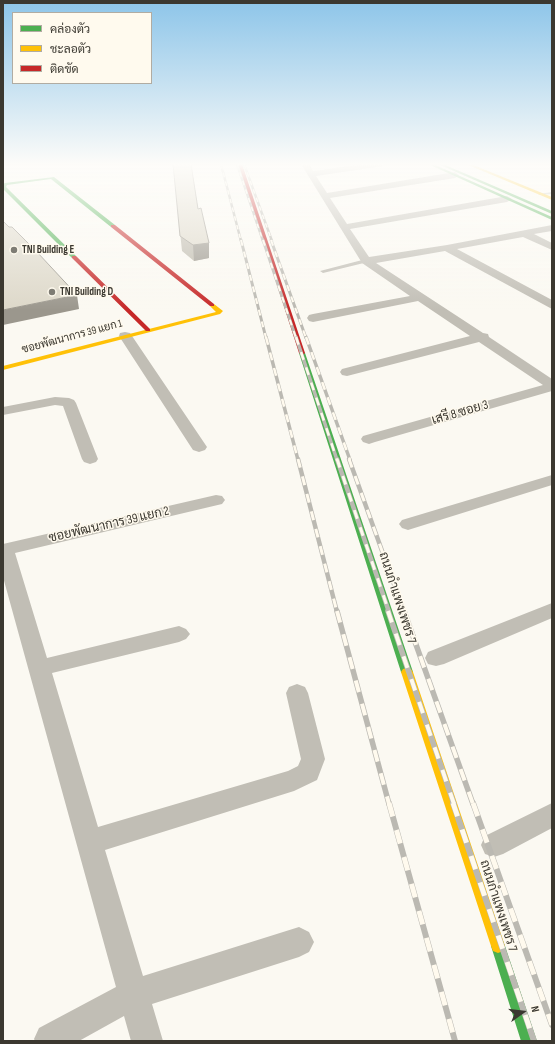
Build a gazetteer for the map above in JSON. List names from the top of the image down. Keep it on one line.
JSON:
{"streets":{"main road":["ซอยพัฒนาการ 39 แยก 1","ถนนกำแพงเพชร 7"],"street":["เสรี 8 ซอย 3","ซอยพัฒนาการ 39 แยก 2"]},"places":["TNI Building E","TNI Building D"],"legend":["คล่องตัว","ชะลอตัว","ติดขัด"],"north":"right"}
